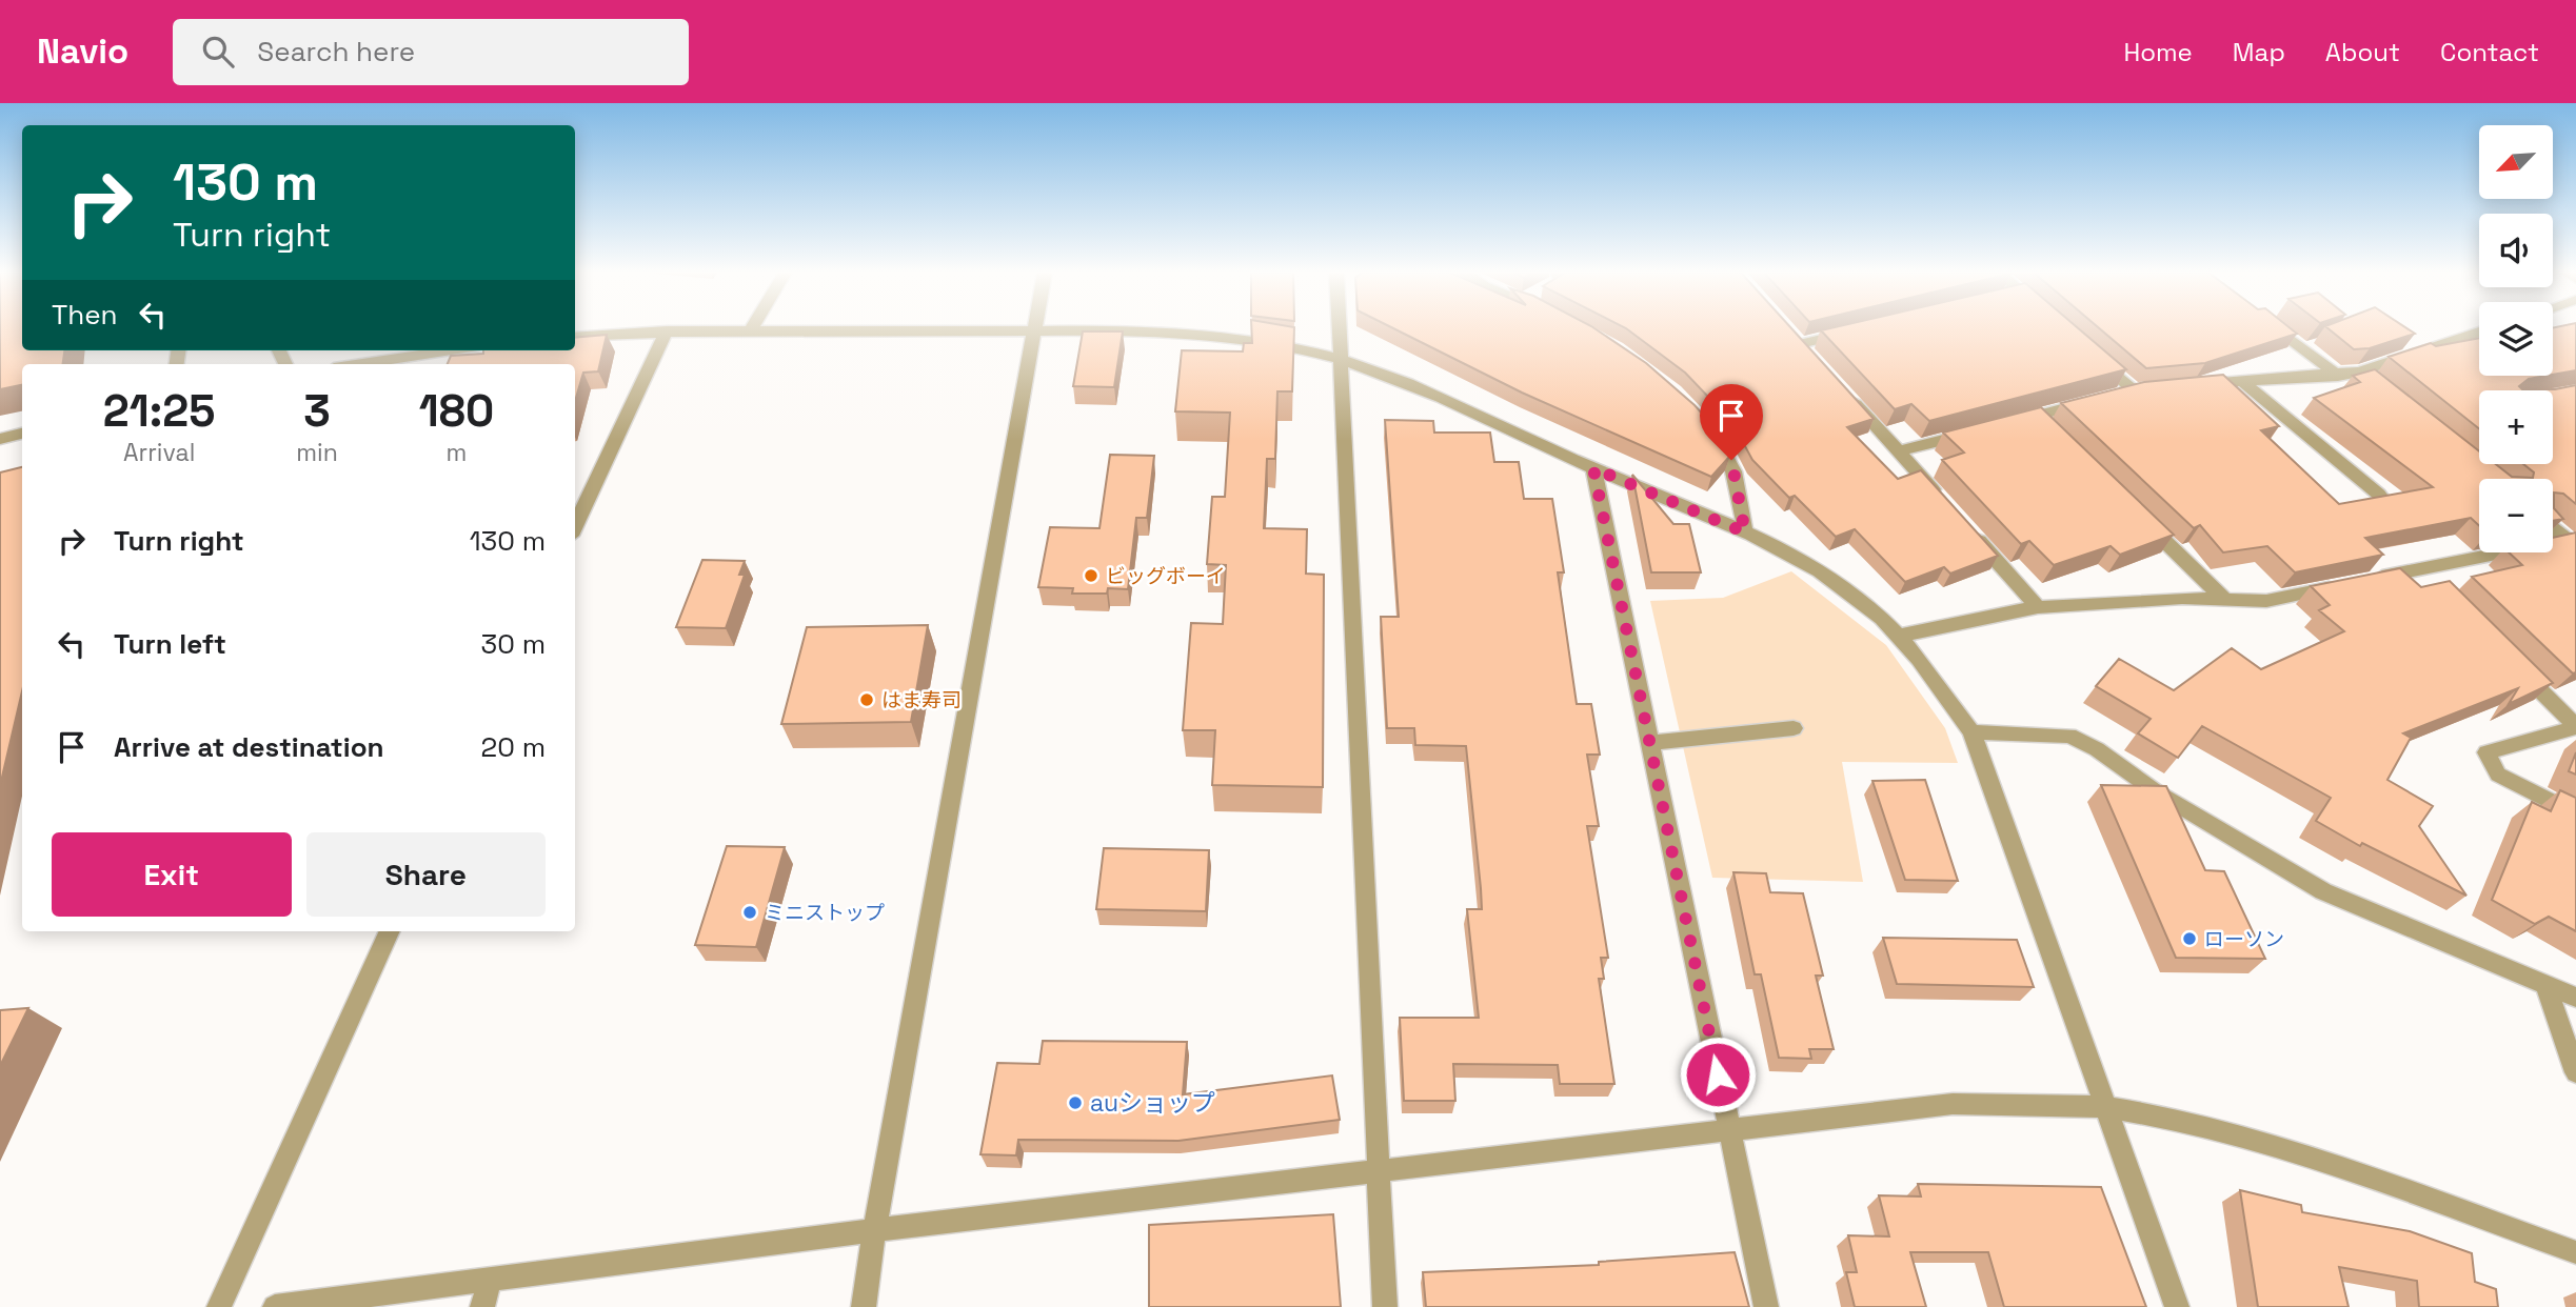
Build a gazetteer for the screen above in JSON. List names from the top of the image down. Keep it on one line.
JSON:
{"places":["ビッグボーイ","はま寿司","ミニストップ","ローソン","auショップ"],"north":"bottom left","page":{"header":"Navio","search":"Search here","nav":["Home","Map","About","Contact"],"map_buttons":["+","−"],"turn":["130 m","Turn right"],"then":"Then","eta":["21:25","Arrival","3","min","180","m"],"list":[{"name":"Turn right","value":"130 m"},{"name":"Turn left","value":"30 m"},{"name":"Arrive at destination","value":"20 m"}],"buttons":["Exit","Share"]}}
